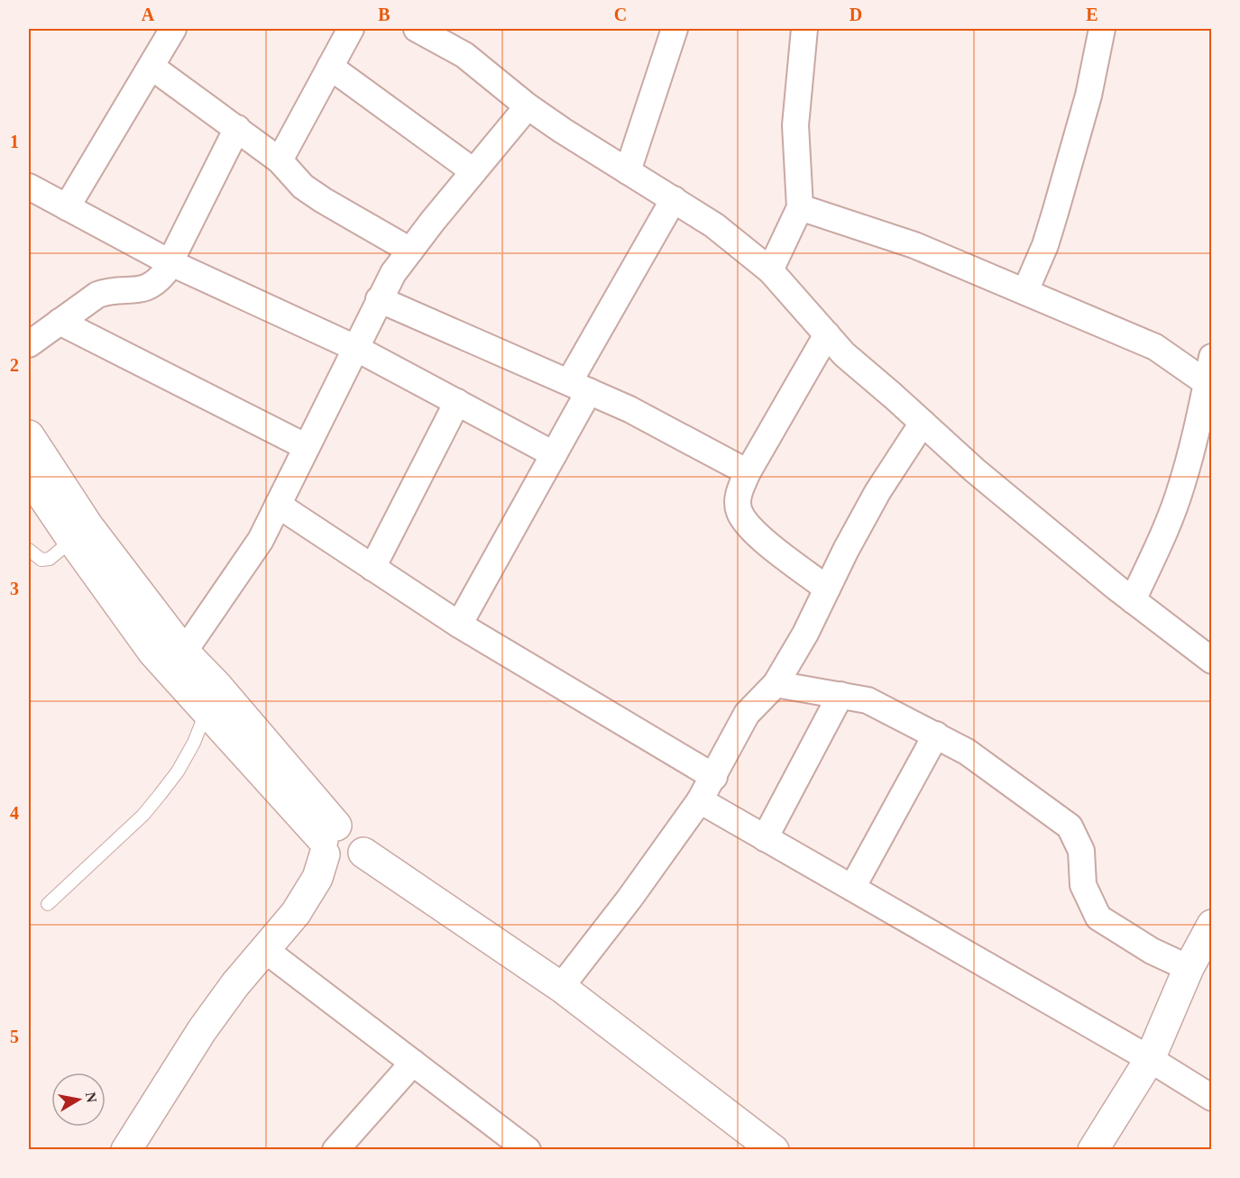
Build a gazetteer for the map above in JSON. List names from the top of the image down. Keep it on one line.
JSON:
{"north":"right","grid":{"columns":["A","B","C","D","E"],"rows":["1","2","3","4","5"]}}
